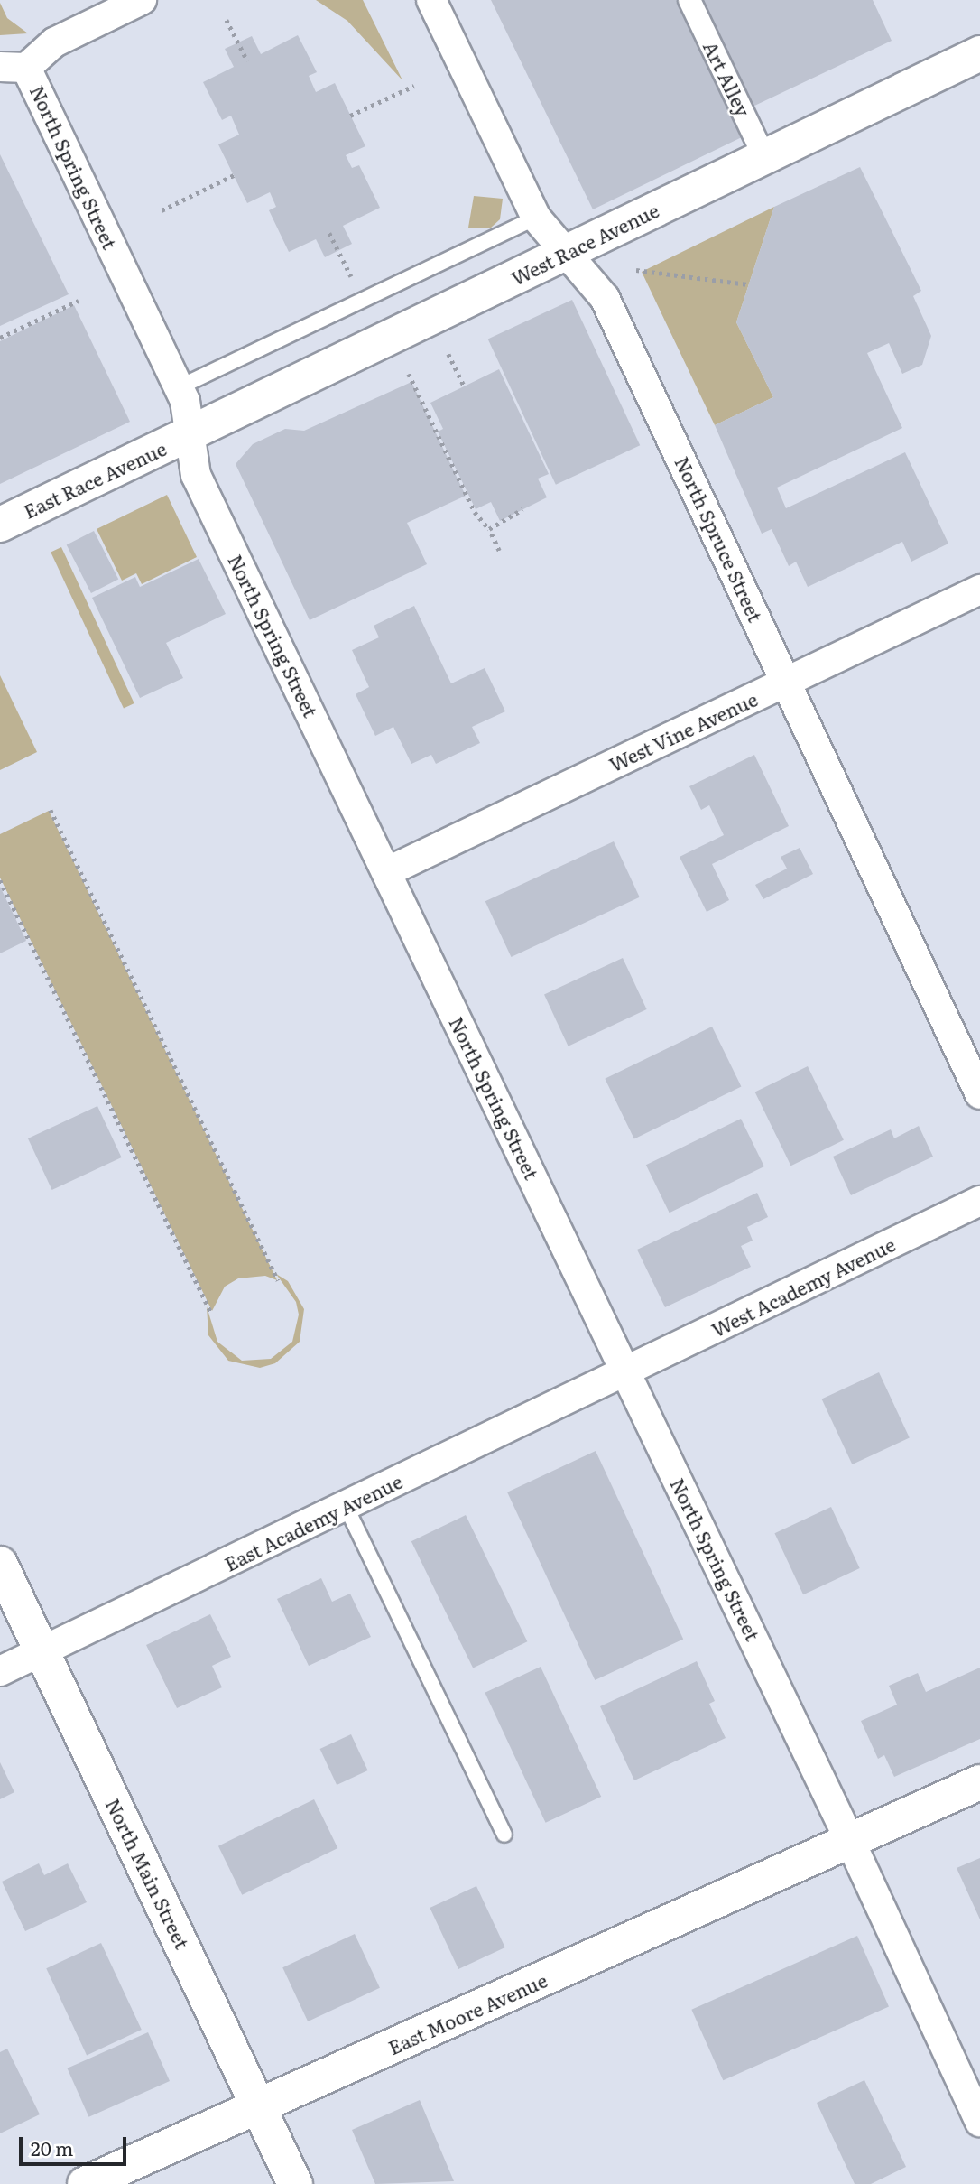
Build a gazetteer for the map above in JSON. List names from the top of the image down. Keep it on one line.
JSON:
{"streets":{"street":["Art Alley","North Spring Street","West Race Avenue","East Race Avenue","North Spruce Street","West Vine Avenue","West Academy Avenue","East Academy Avenue","North Main Street","East Moore Avenue"]},"crossings":[["Art Alley","West Race Avenue"],["North Spring Street","West Race Avenue"],["North Spring Street","East Race Avenue"],["North Spring Street","West Vine Avenue"],["North Spring Street","West Academy Avenue"],["North Spring Street","East Academy Avenue"],["North Spring Street","East Moore Avenue"],["West Race Avenue","East Race Avenue"],["West Race Avenue","North Spruce Street"],["North Spruce Street","West Vine Avenue"],["West Academy Avenue","East Academy Avenue"],["East Academy Avenue","North Main Street"],["North Main Street","East Moore Avenue"]],"scale_bar":"20 m"}
